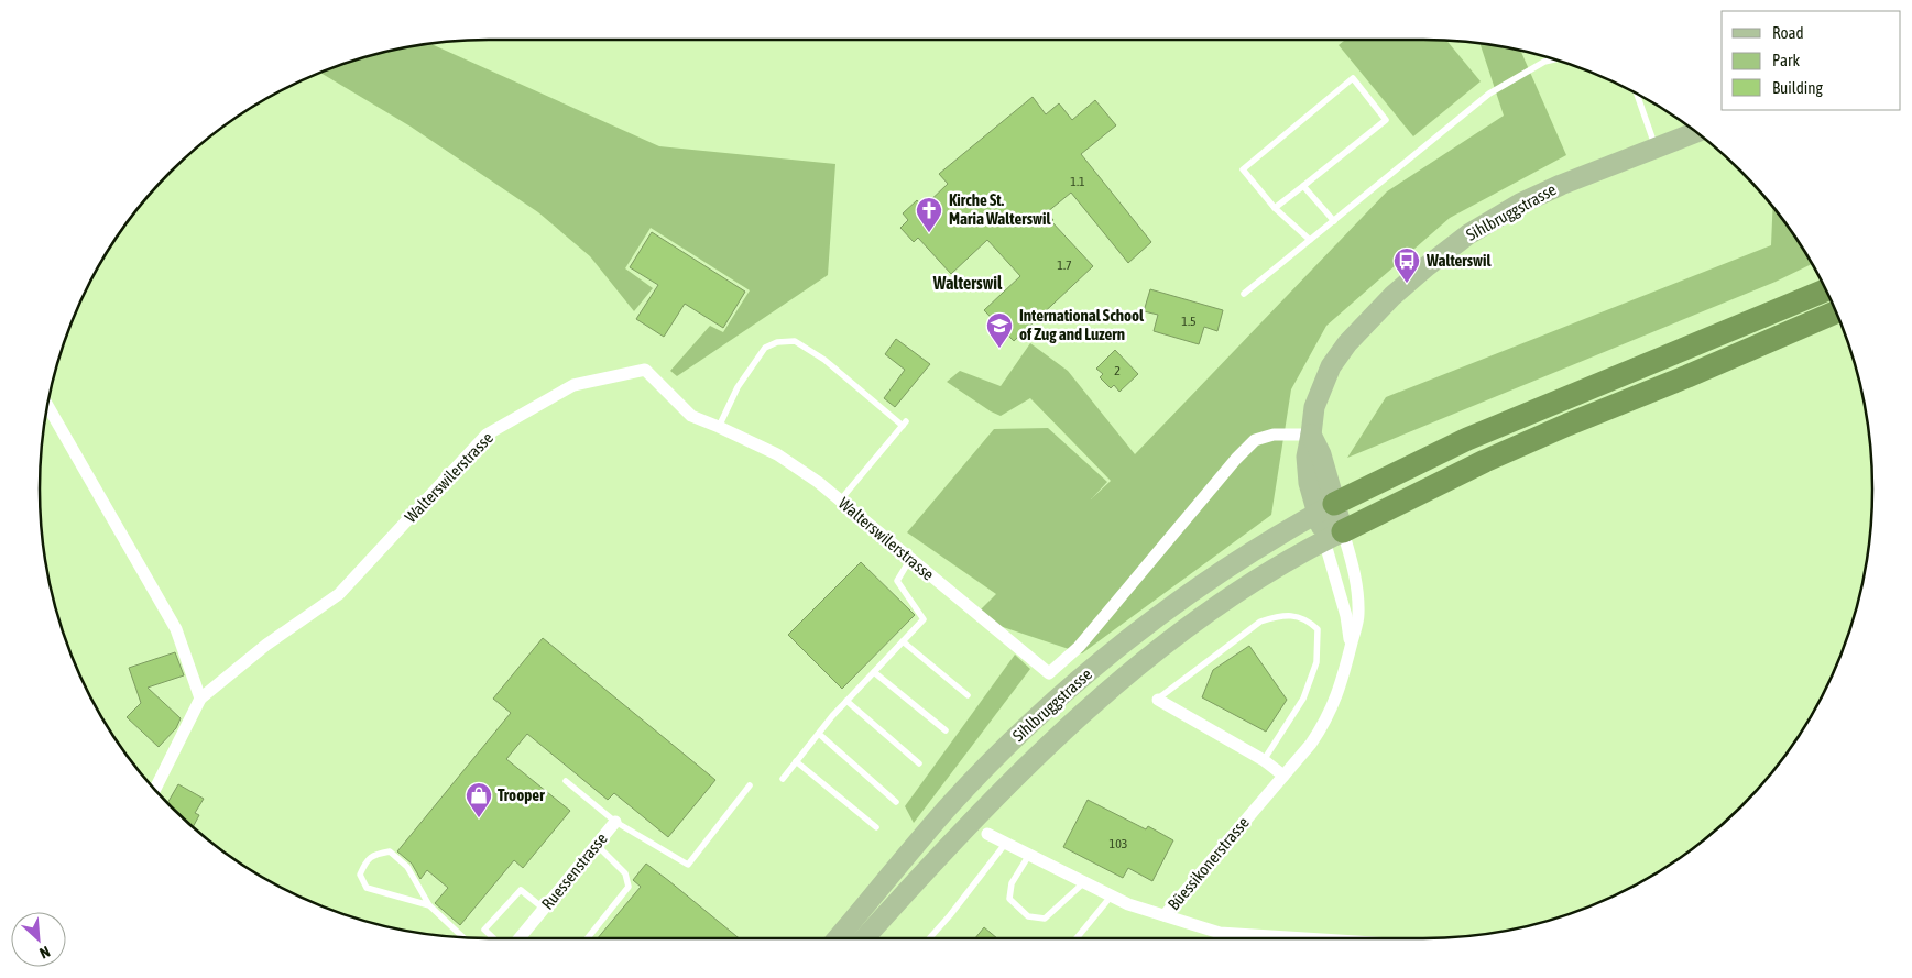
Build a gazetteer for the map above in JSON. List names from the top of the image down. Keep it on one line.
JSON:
{"streets":{"main road":["Sihlbruggstrasse"],"street":["Walterswilerstrasse","Büessikonerstrasse","Ruessenstrasse"]},"crossings":[["Sihlbruggstrasse","Walterswilerstrasse"],["Sihlbruggstrasse","Büessikonerstrasse"]],"districts":["Walterswil"],"places":{"church":["Kirche St. Maria Walterswil"],"bus stop":["Walterswil"],"school or university":["International School of Zug and Luzern"],"shop":["Trooper"]},"house_numbers":["1.1","1.7","1.5","2","103"],"legend":["Road","Park","Building"],"north":"bottom right"}
